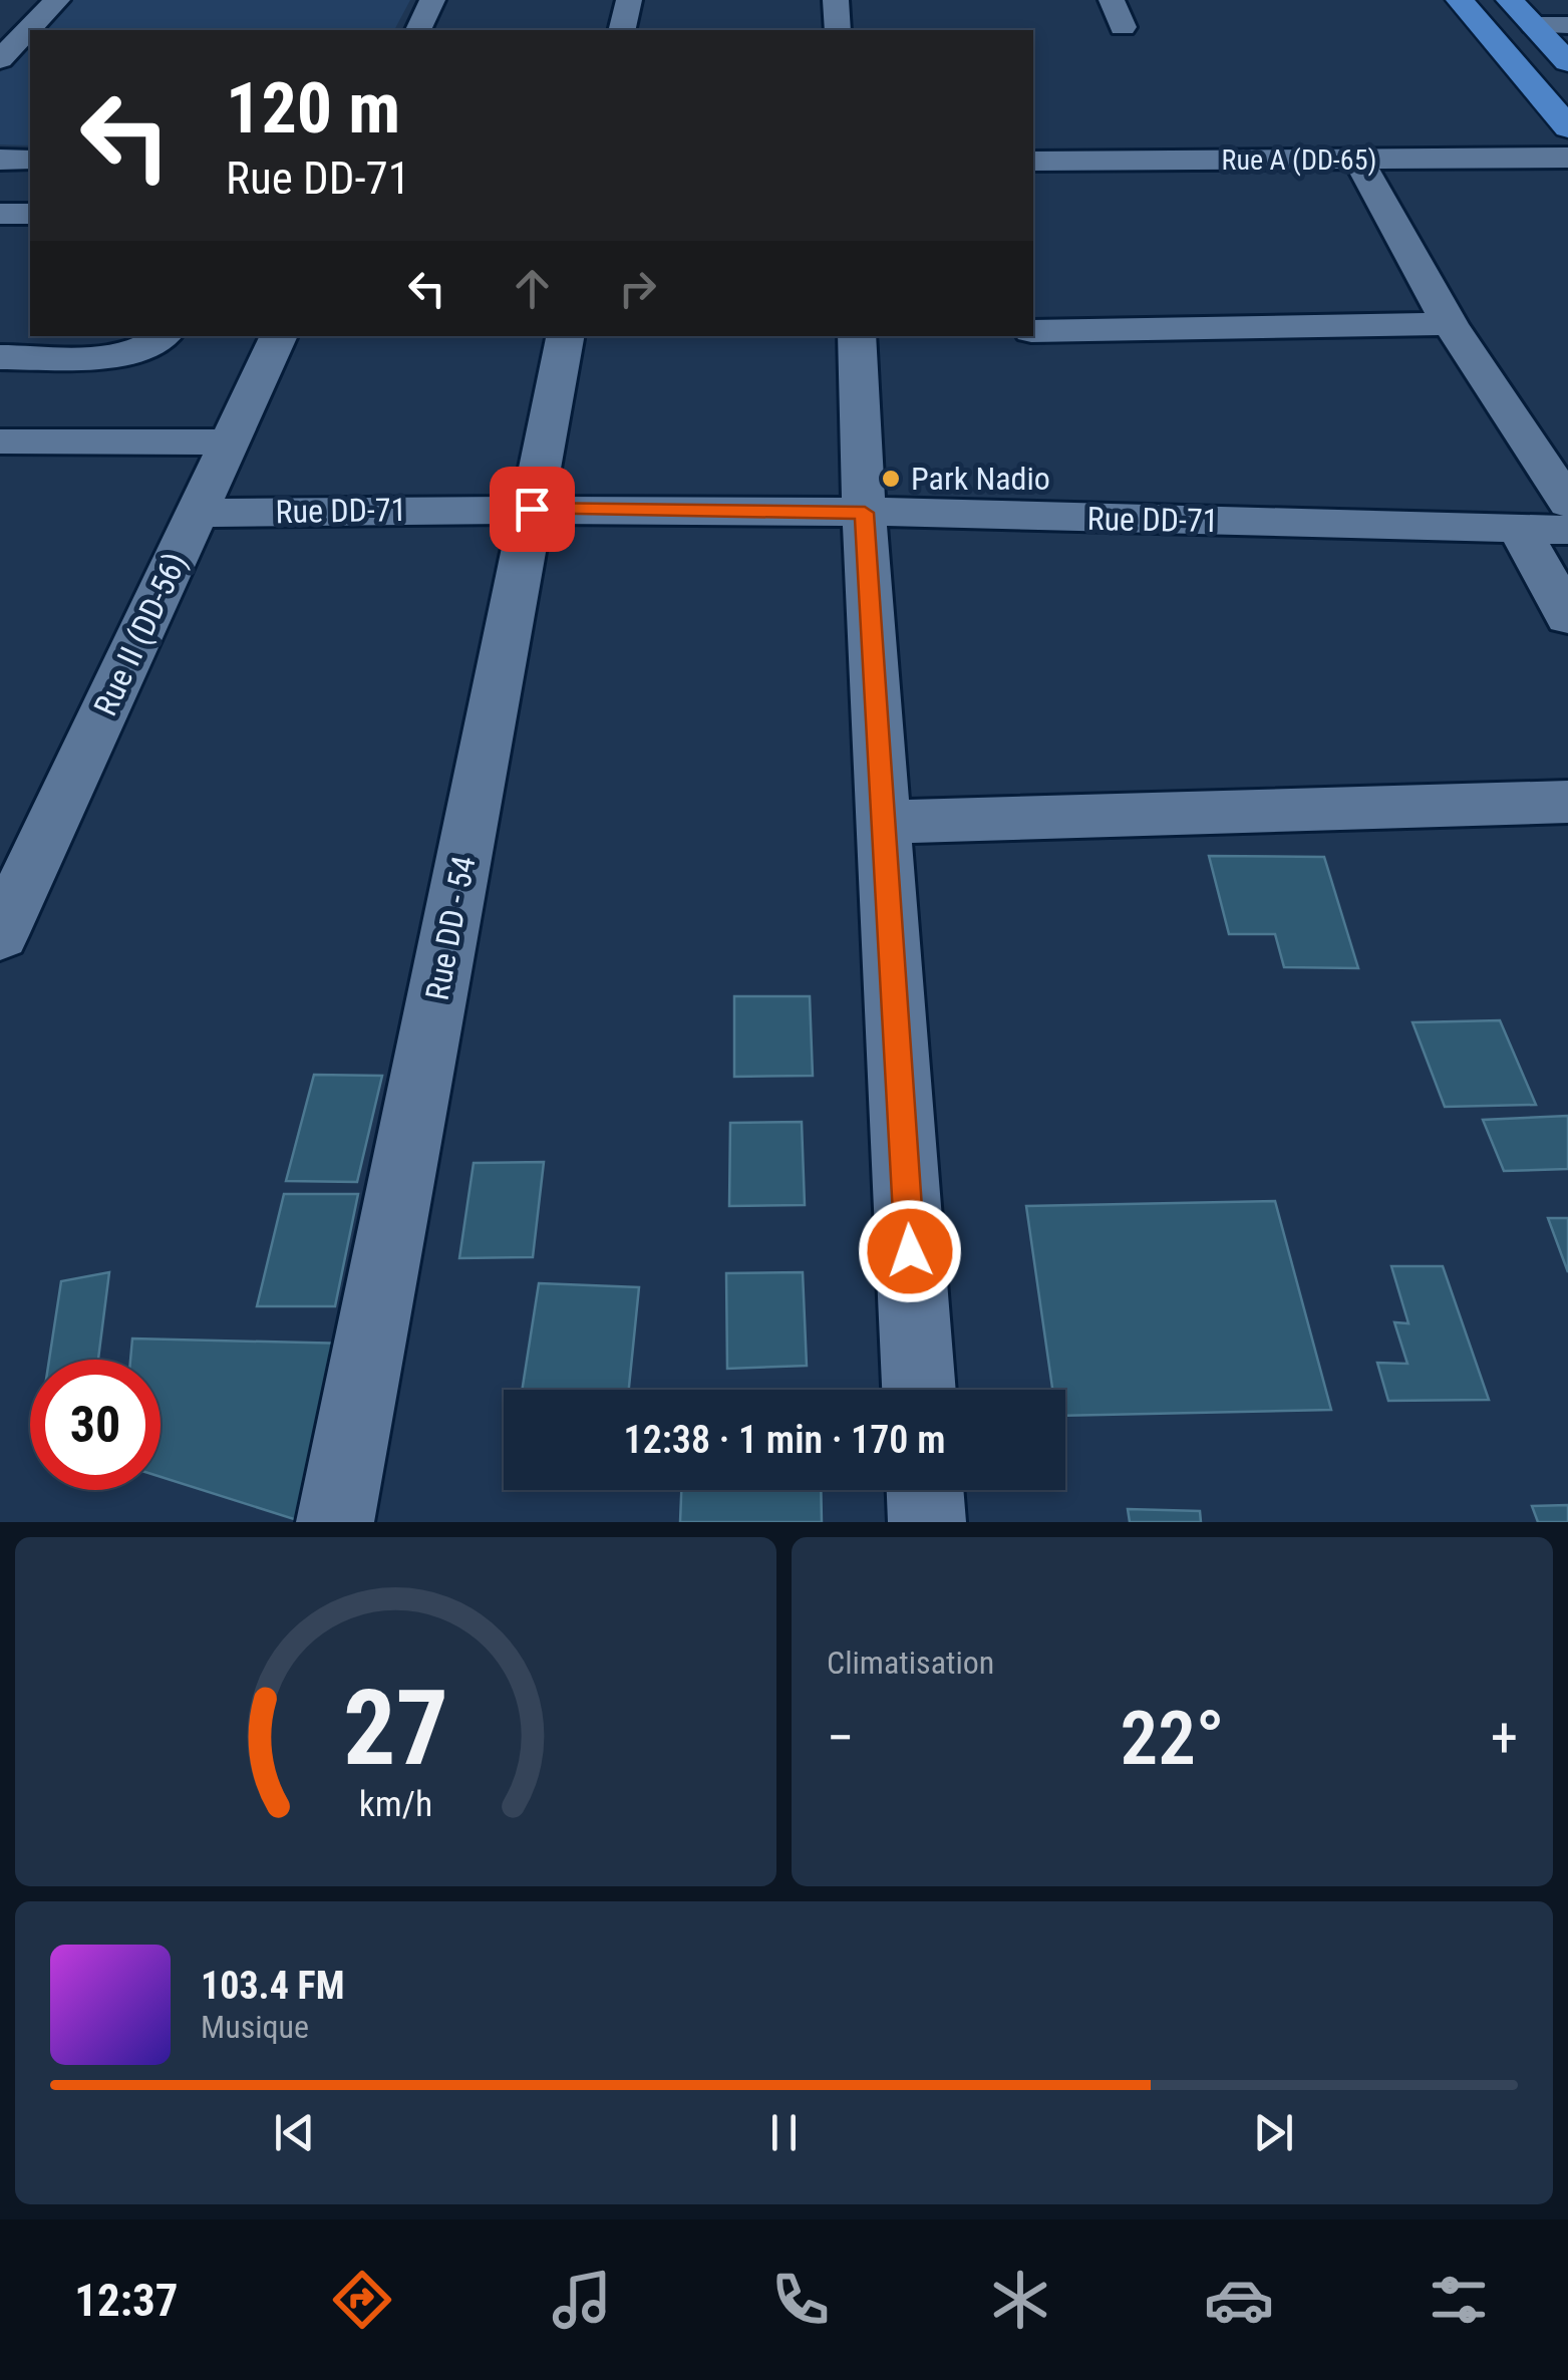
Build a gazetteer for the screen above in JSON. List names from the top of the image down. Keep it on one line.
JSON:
{"streets":{"street":["Rue A (DD-65)","Rue DD-71","Rue II (DD-56)","Rue DD - 54"]},"crossings":[["Rue DD-71","Rue II (DD-56)"],["Rue DD-71","Rue DD - 54"]],"places":["Park Nadio"],"page":{"turn":["120 m","Rue DD-71"],"limit":"30","trip":"12:38 · 1 min · 170 m","tile":"Climatisation","heat":["−","22°","+"],"song":["103.4 FM","Musique"],"tabs":"12:37","gauge":["27","km/h"]}}
